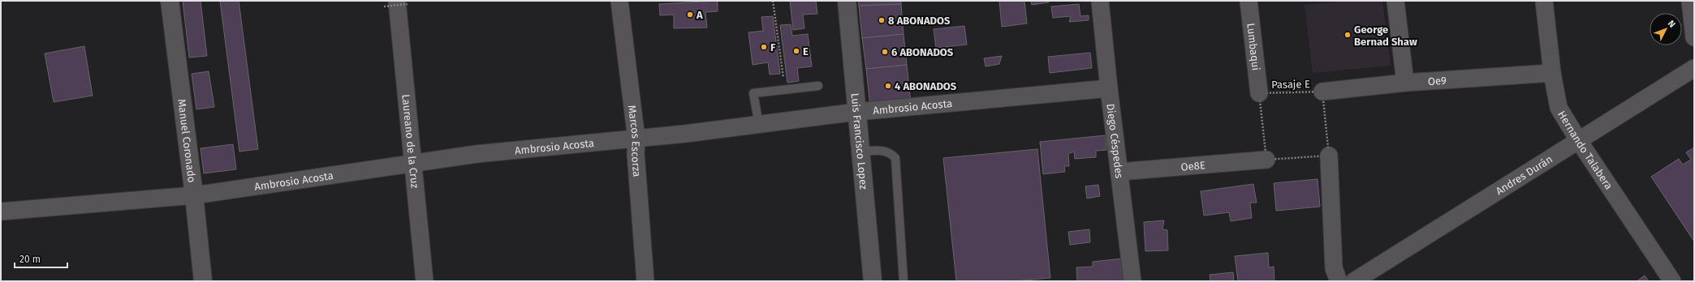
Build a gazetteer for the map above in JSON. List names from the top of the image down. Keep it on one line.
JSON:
{"streets":{"street":["Lumbaqui","Oe9","Ambrosio Acosta","Manuel Coronado","Laureano de la Cruz","Marcos Escorza","Luis Francisco Lopez","Diego Céspedes","Hernando Talabera","Oe8E","Andres Durán"],"path":["Pasaje E"]},"crossings":[["Lumbaqui","Pasaje E"],["Oe9","Pasaje E"],["Oe9","Hernando Talabera"],["Ambrosio Acosta","Manuel Coronado"],["Ambrosio Acosta","Laureano de la Cruz"],["Ambrosio Acosta","Marcos Escorza"],["Ambrosio Acosta","Luis Francisco Lopez"],["Ambrosio Acosta","Diego Céspedes"],["Diego Céspedes","Oe8E"],["Hernando Talabera","Andres Durán"]],"places":["A","8 ABONADOS","George Bernad Shaw","F","E","6 ABONADOS","4 ABONADOS"],"scale_bar":"20 m","north":"top right"}
